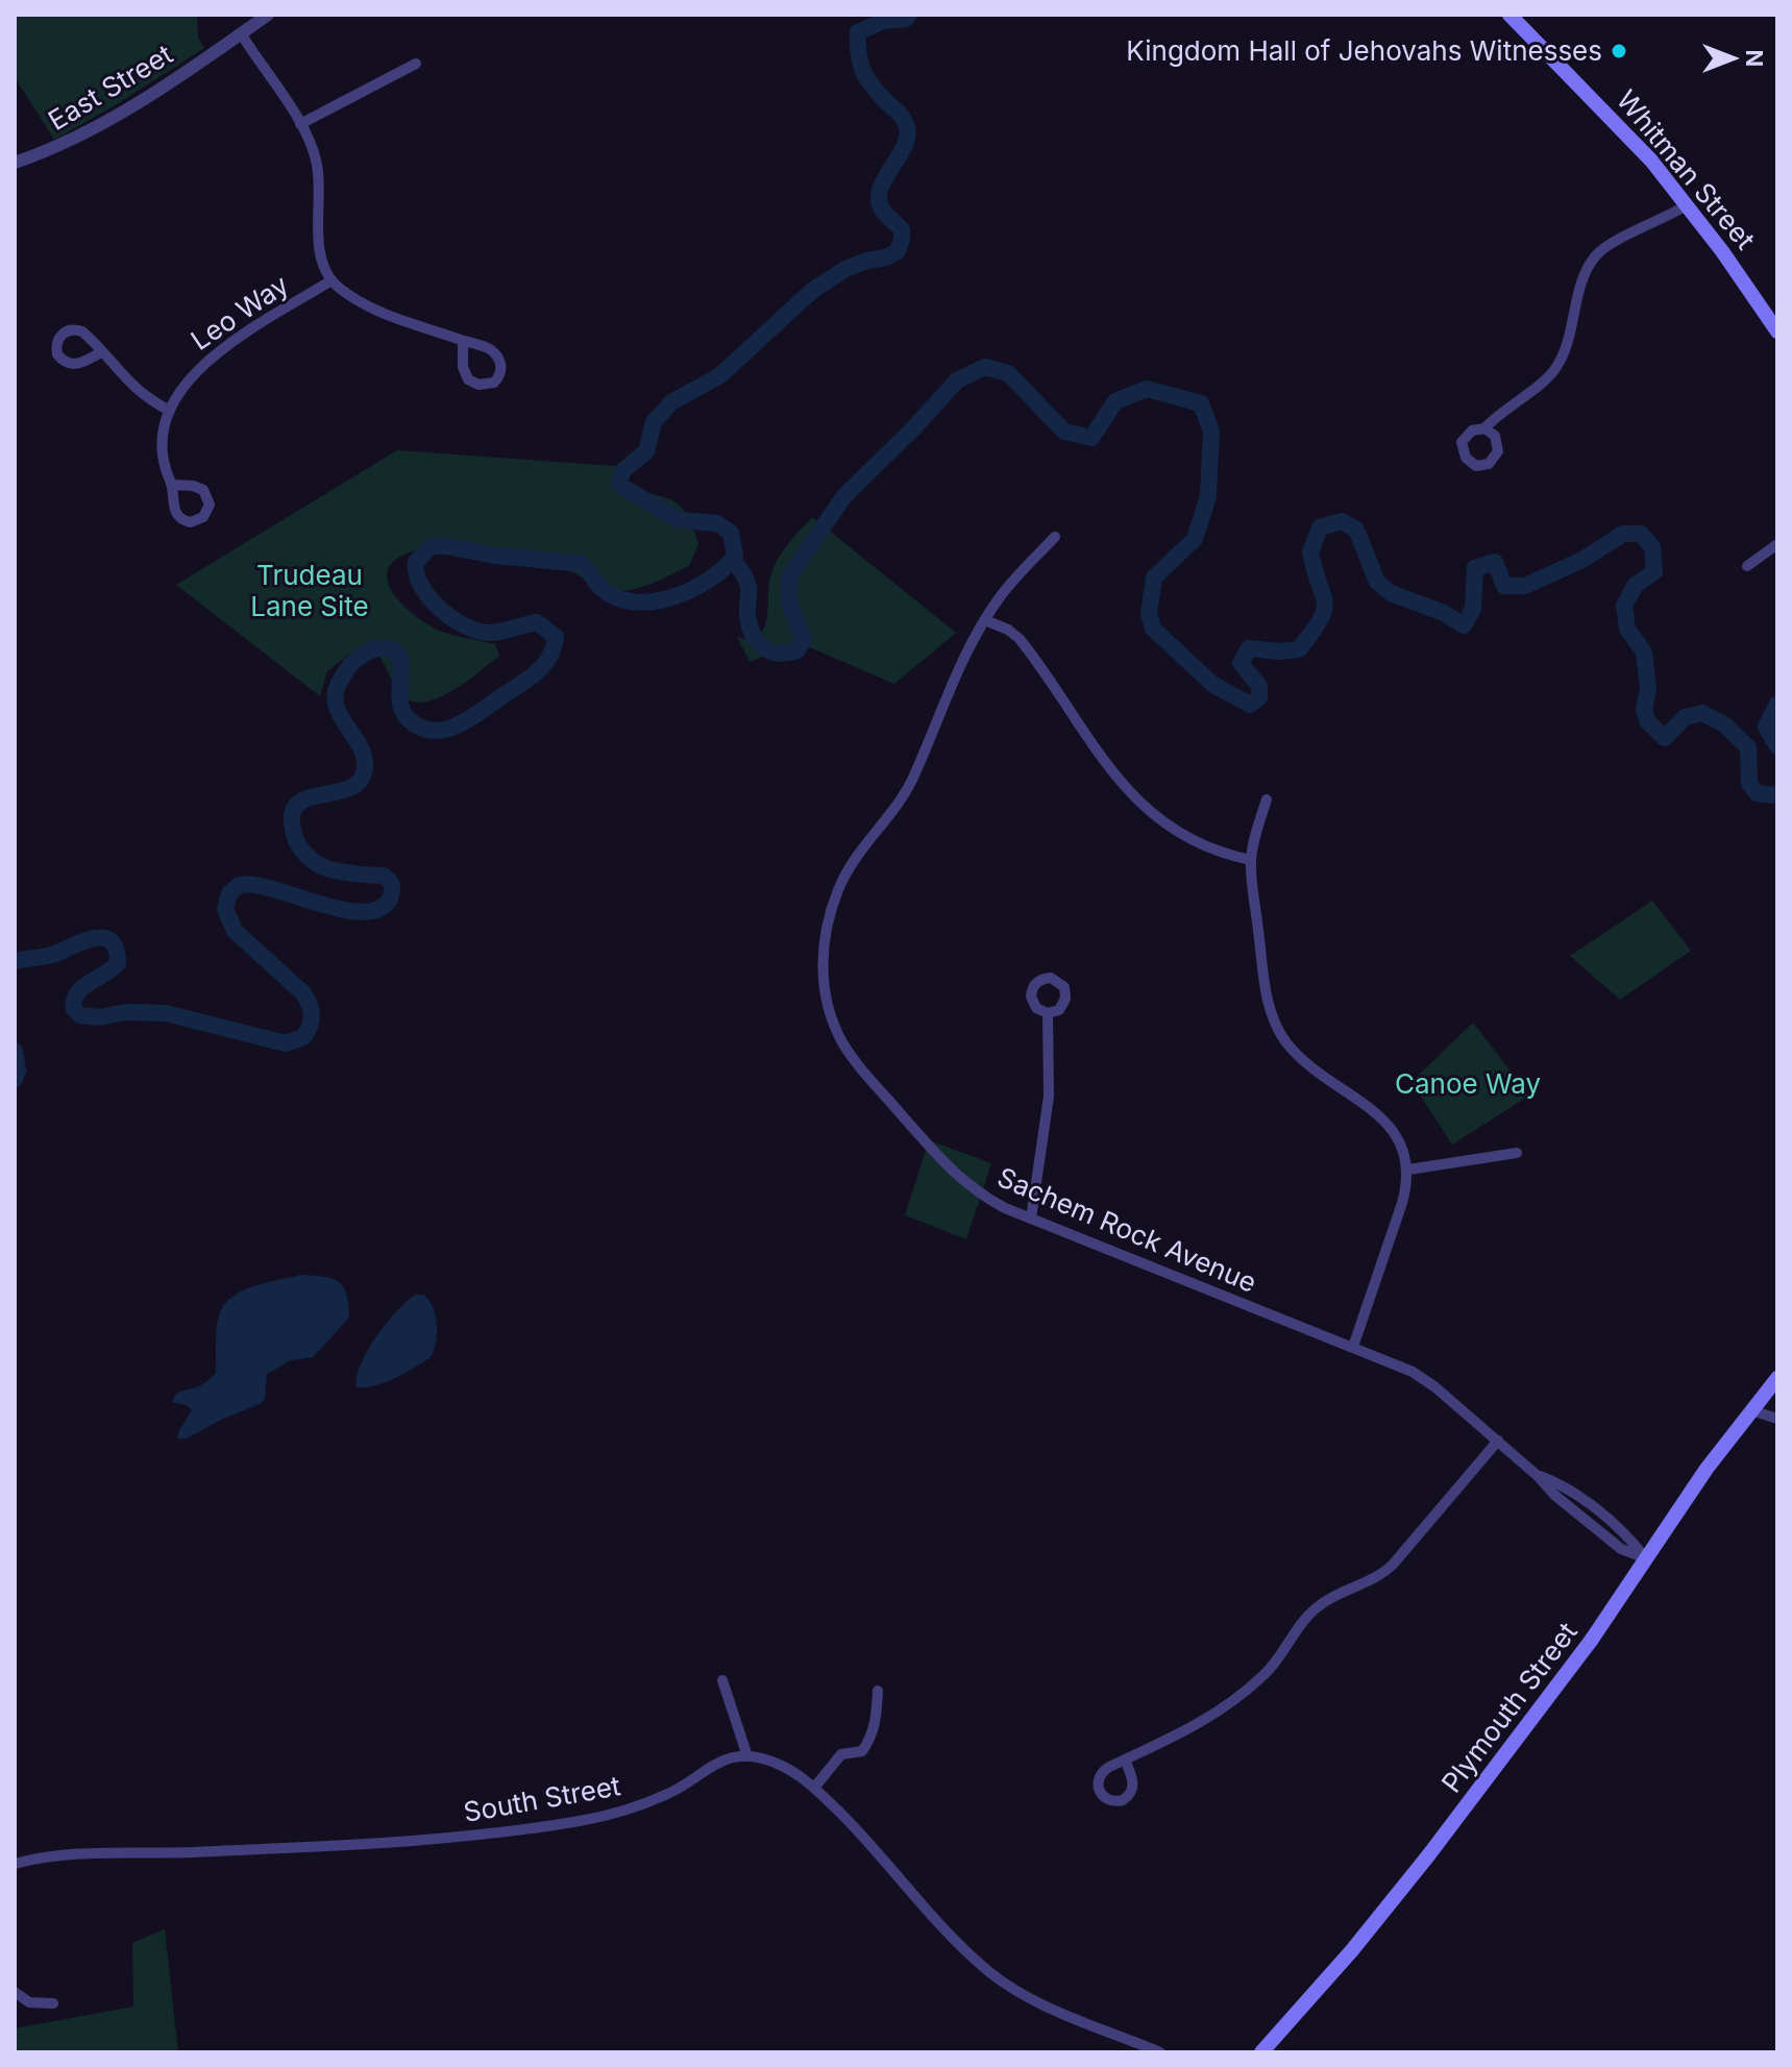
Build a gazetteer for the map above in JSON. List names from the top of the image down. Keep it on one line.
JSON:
{"streets":{"main road":["Whitman Street","Plymouth Street"],"street":["East Street","Leo Way","Sachem Rock Avenue","South Street"]},"crossings":[["Sachem Rock Avenue","Plymouth Street"]],"parks":["Trudeau Lane Site","Canoe Way"],"places":["Kingdom Hall of Jehovahs Witnesses"],"north":"right"}
